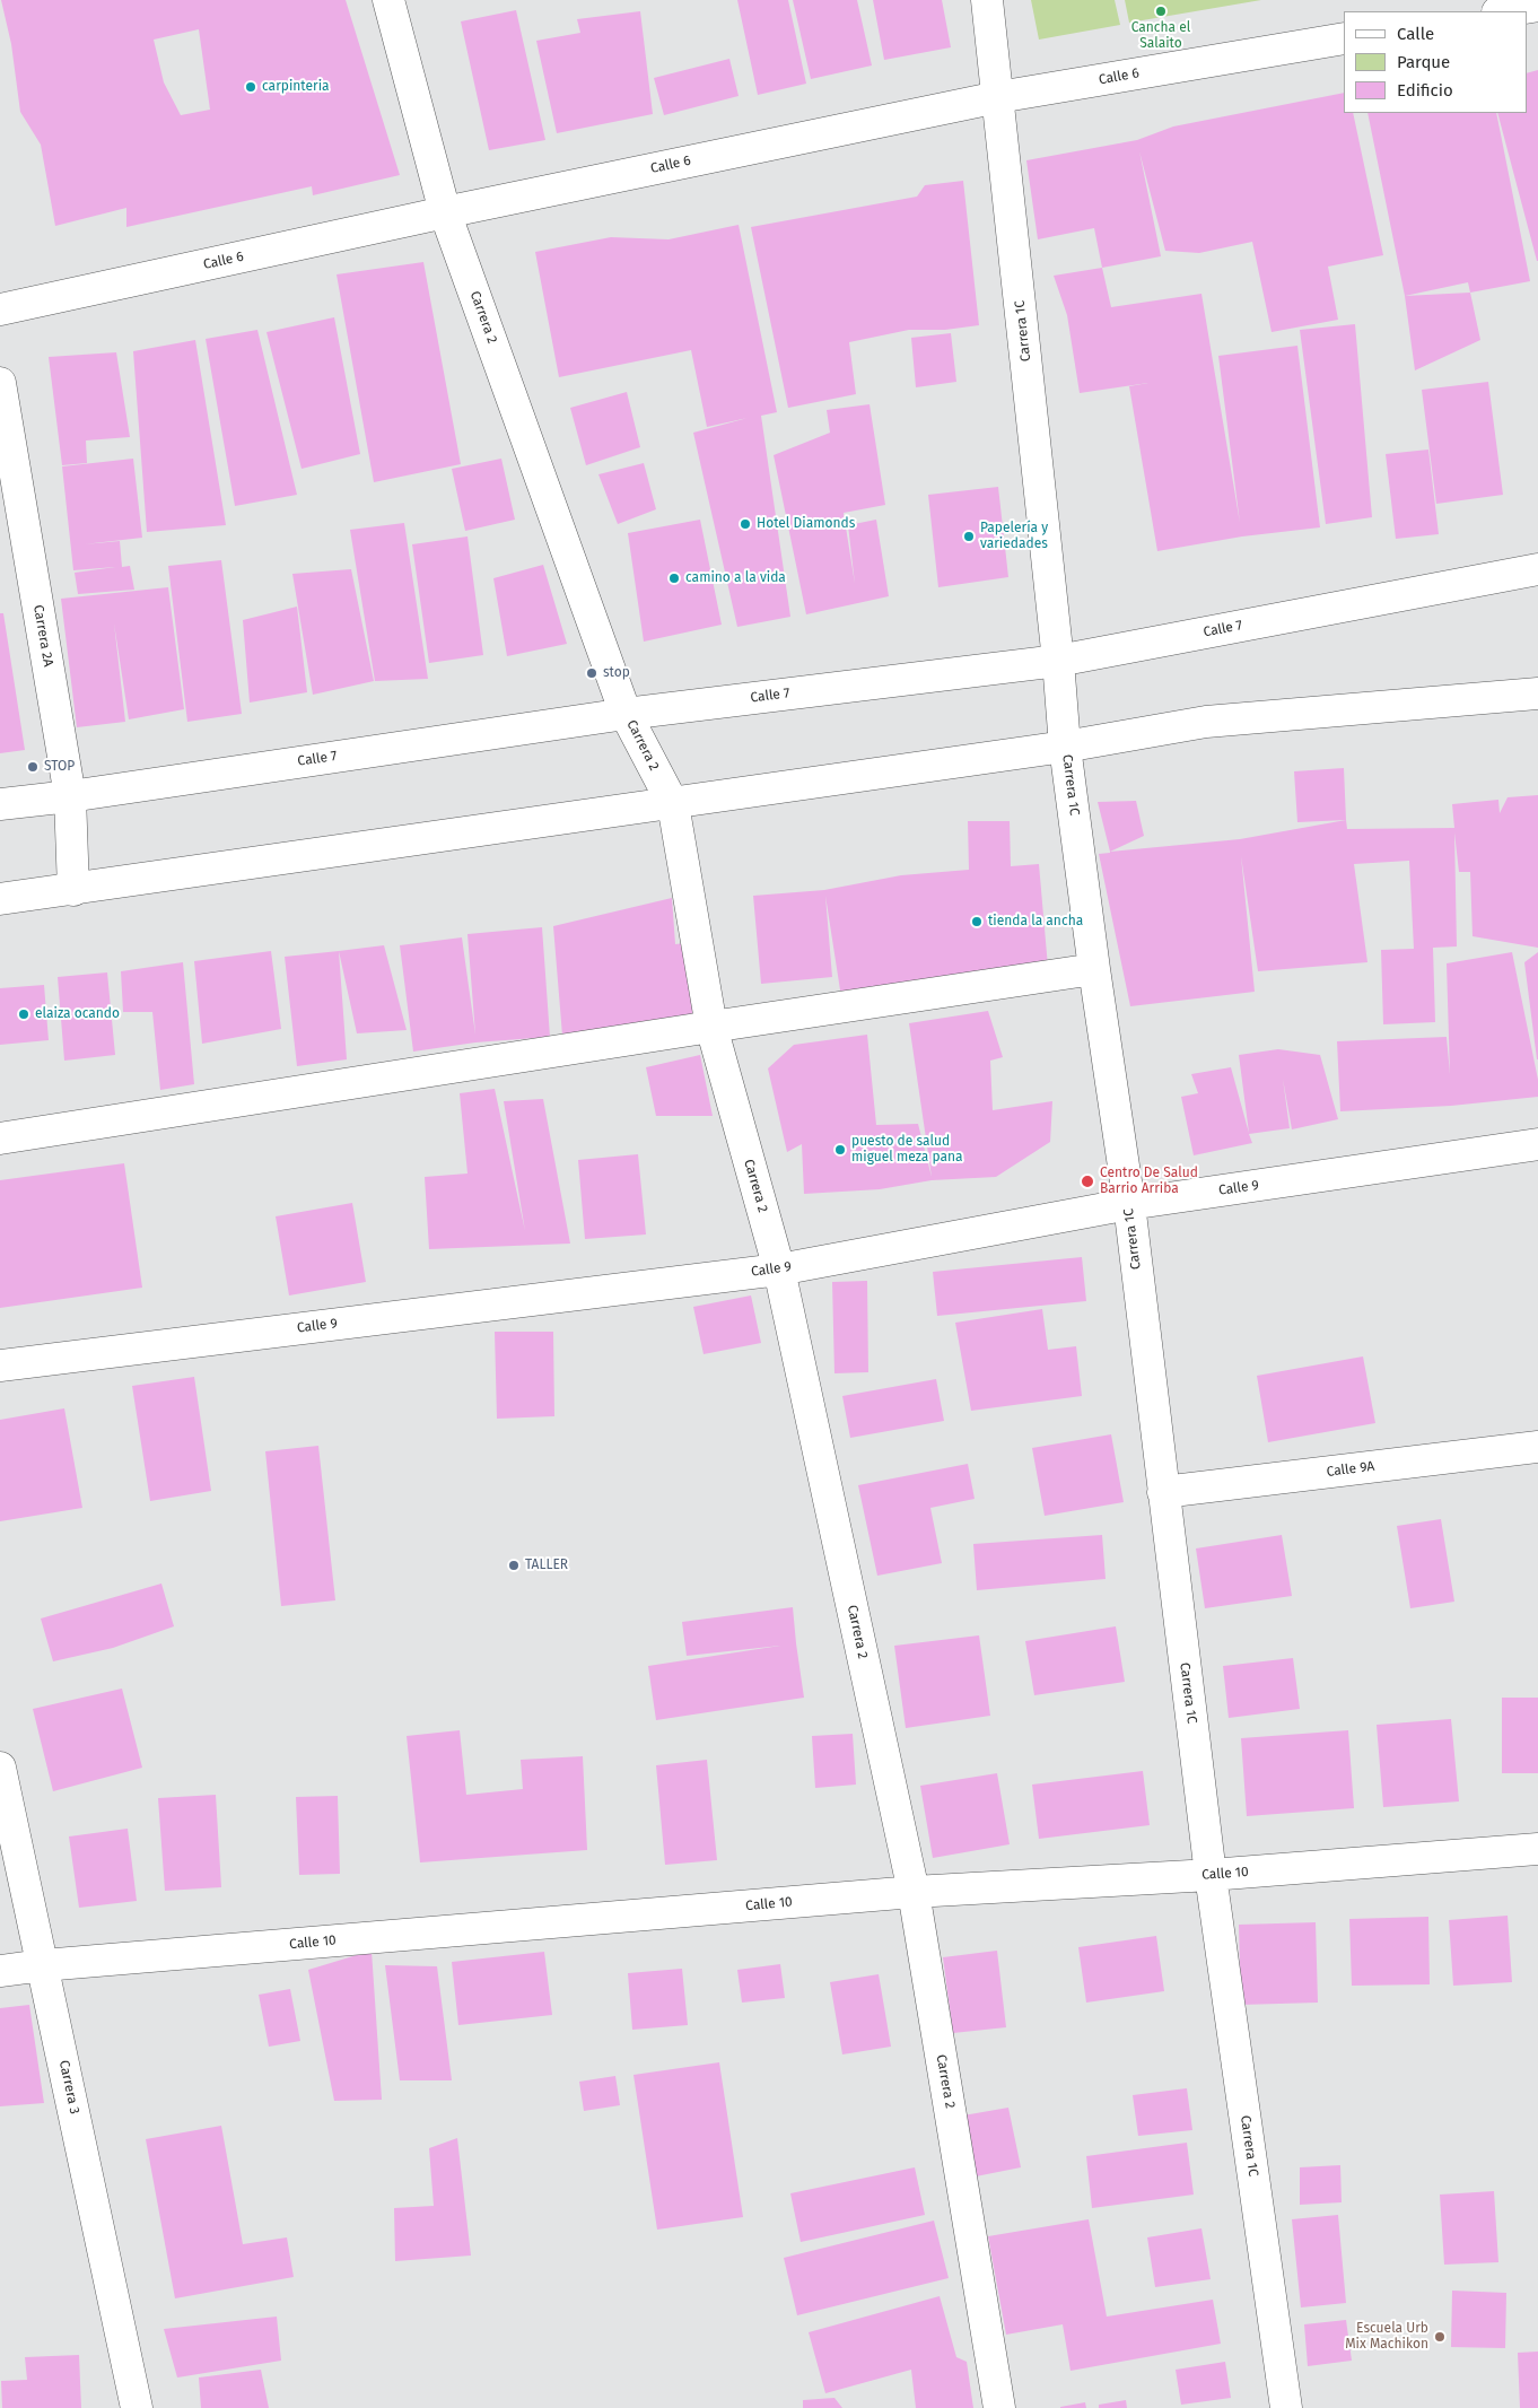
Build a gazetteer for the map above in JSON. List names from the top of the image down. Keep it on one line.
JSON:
{"streets":{"street":["Calle 6","Carrera 2","Carrera 1C","Calle 7","Carrera 2A","Calle 9","Calle 9A","Calle 10","Carrera 3"]},"crossings":[["Calle 6","Carrera 2"],["Calle 6","Carrera 1C"],["Carrera 2","Calle 7"],["Carrera 2","Calle 9"],["Carrera 2","Calle 10"],["Carrera 1C","Calle 7"],["Carrera 1C","Calle 9"],["Carrera 1C","Calle 9A"],["Carrera 1C","Calle 10"],["Calle 7","Carrera 2A"],["Calle 10","Carrera 3"]],"places":["Cancha el Salaito","carpinteria","Hotel Diamonds","Papelería y variedades","camino a la vida","stop","STOP","tienda la ancha","elaiza ocando","puesto de salud miguel meza pana","Centro De Salud Barrio Arriba","TALLER","Escuela Urb Mix Machikon"],"legend":["Calle","Parque","Edificio"]}
